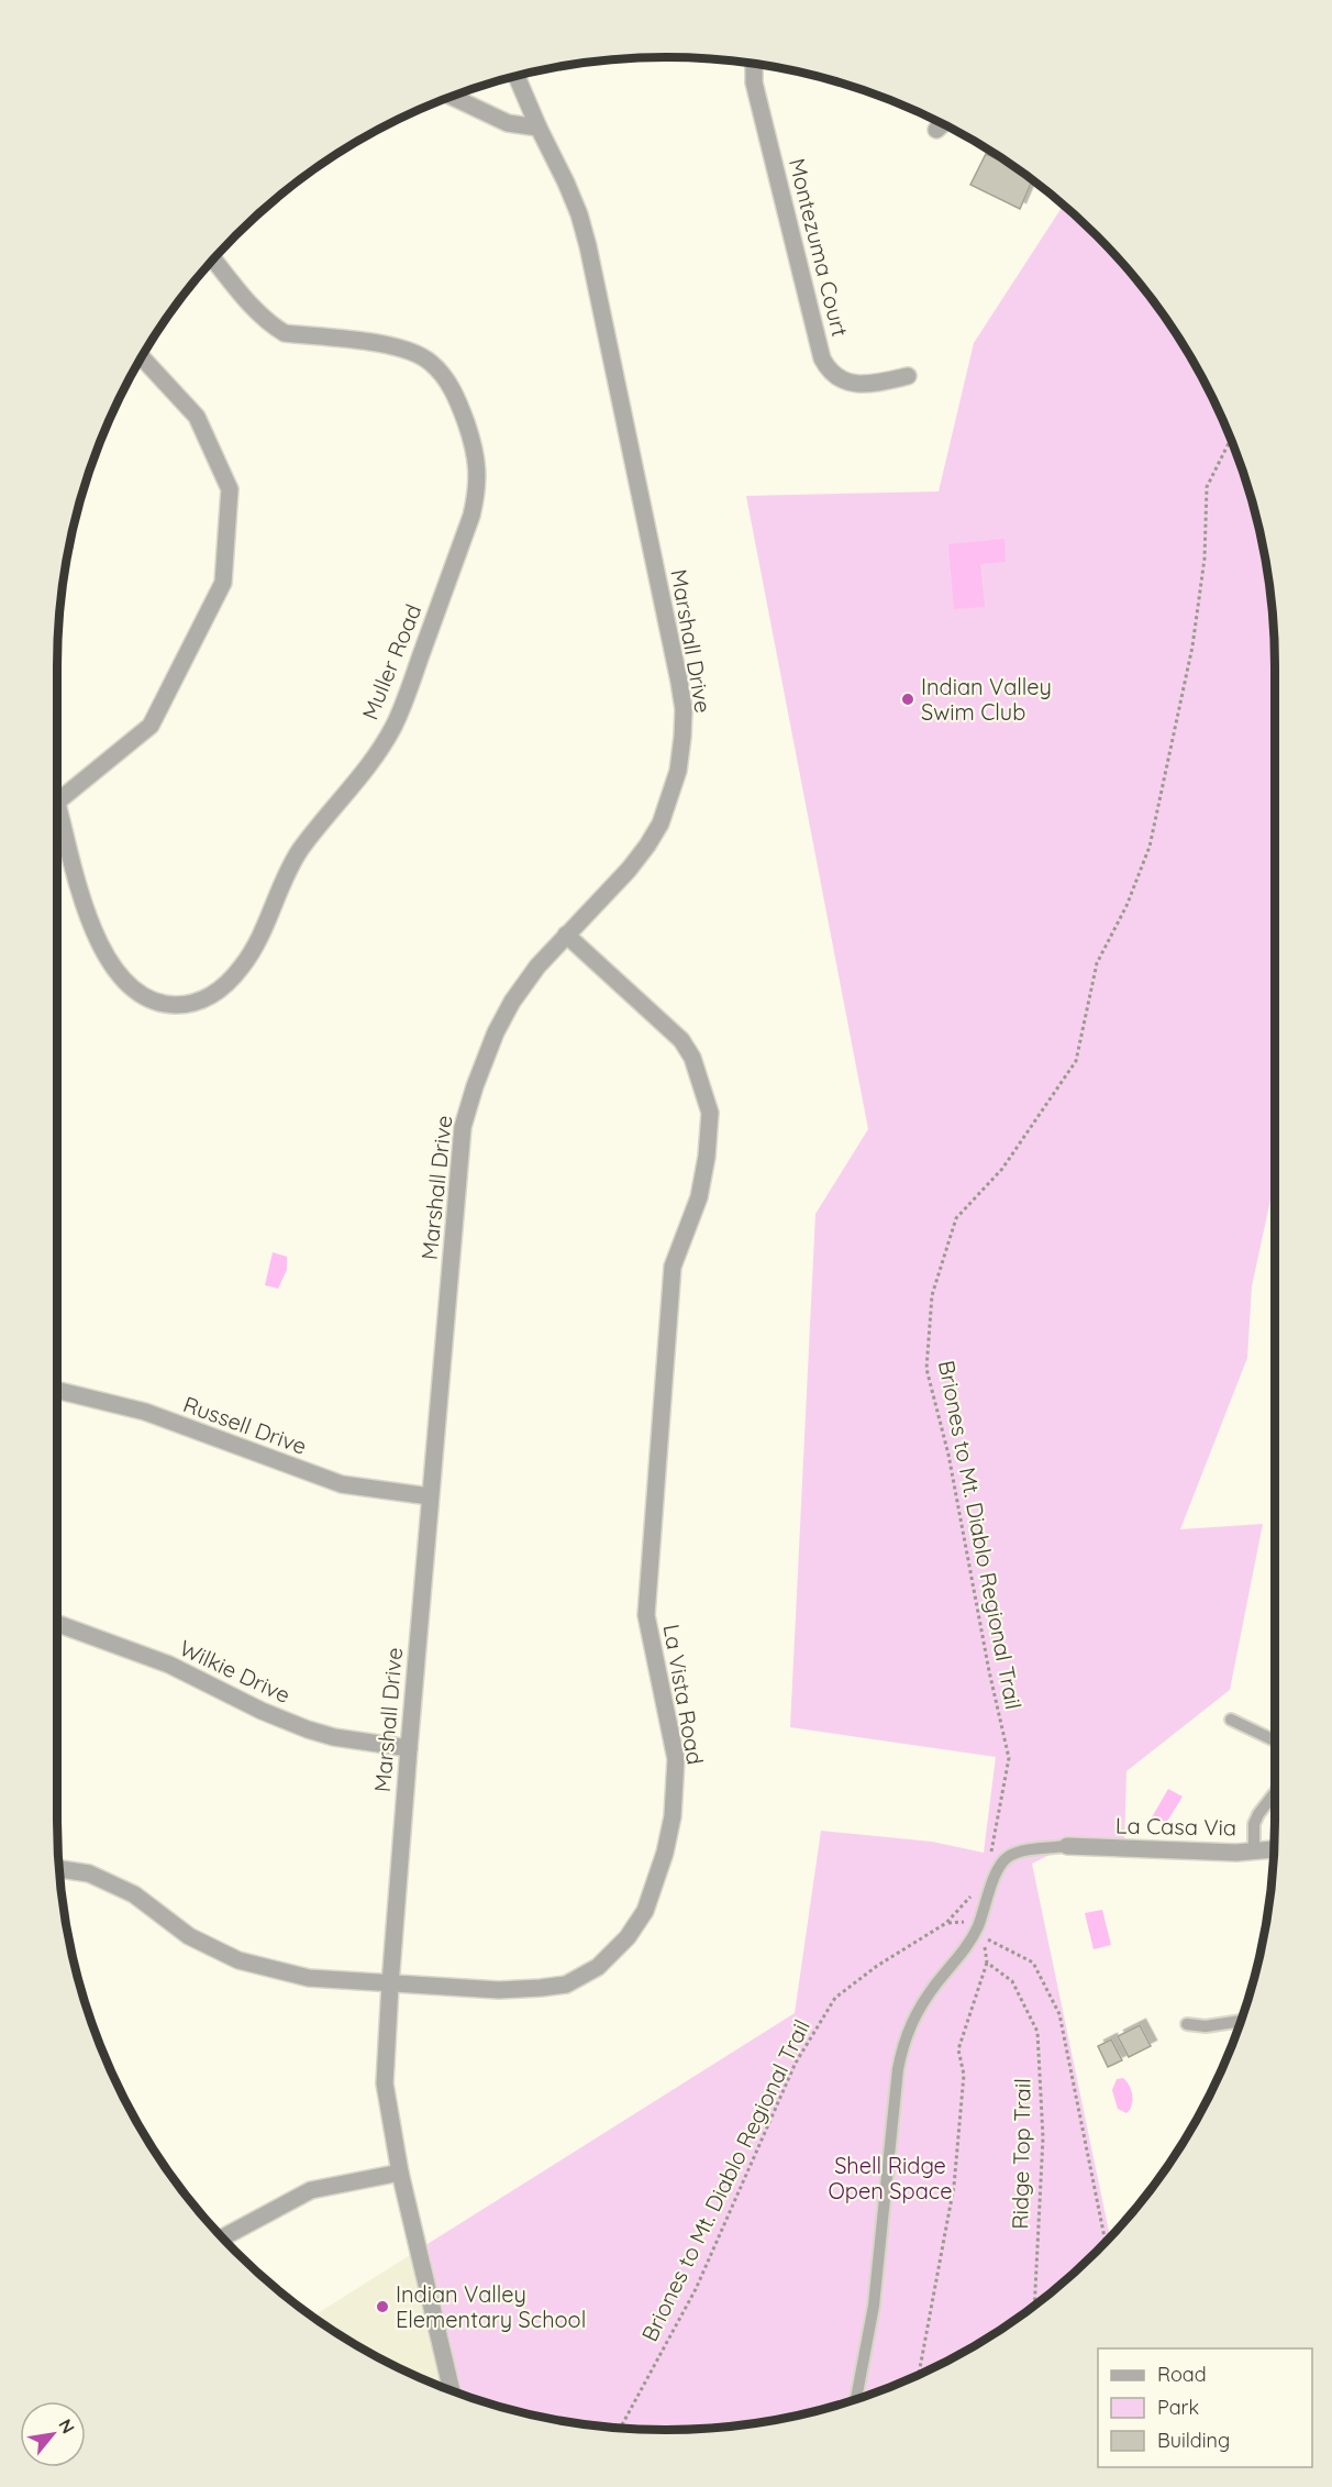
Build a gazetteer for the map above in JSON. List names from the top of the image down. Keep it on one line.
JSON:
{"streets":{"street":["Montezuma Court","Marshall Drive","Muller Road","Russell Drive","Wilkie Drive","La Vista Road","La Casa Via"],"path":["Briones to Mt. Diablo Regional Trail","Ridge Top Trail"]},"crossings":[["Marshall Drive","Russell Drive"],["Marshall Drive","Wilkie Drive"],["Marshall Drive","La Vista Road"]],"parks":["Shell Ridge Open Space"],"places":["Indian Valley Swim Club","Indian Valley Elementary School"],"legend":["Road","Park","Building"],"north":"top right"}
